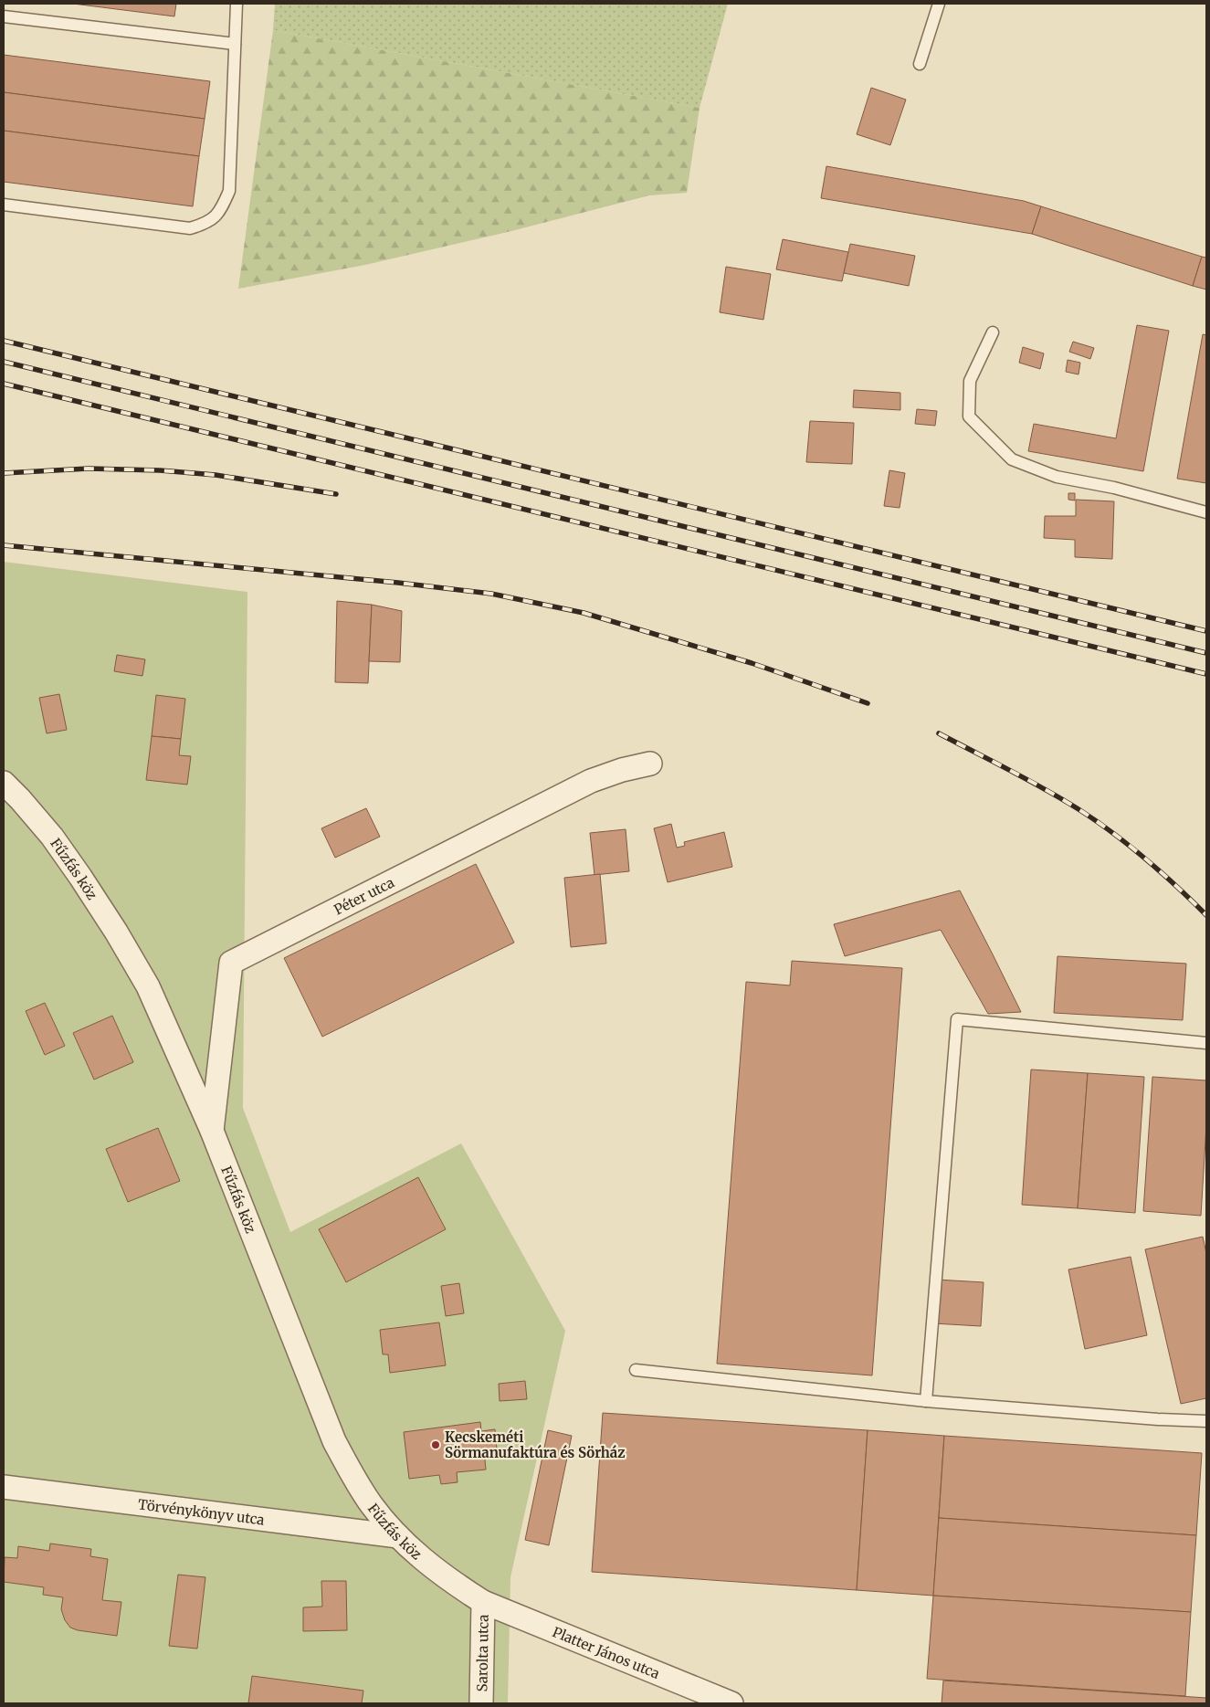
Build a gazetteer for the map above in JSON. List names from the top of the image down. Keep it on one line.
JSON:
{"streets":{"street":["Fűzfás köz","Péter utca","Törvénykönyv utca","Sarolta utca","Platter János utca"]},"crossings":[["Fűzfás köz","Péter utca"],["Fűzfás köz","Törvénykönyv utca"],["Fűzfás köz","Sarolta utca"],["Fűzfás köz","Platter János utca"],["Sarolta utca","Platter János utca"]],"places":["Kecskeméti Sörmanufaktúra és Sörház"]}
